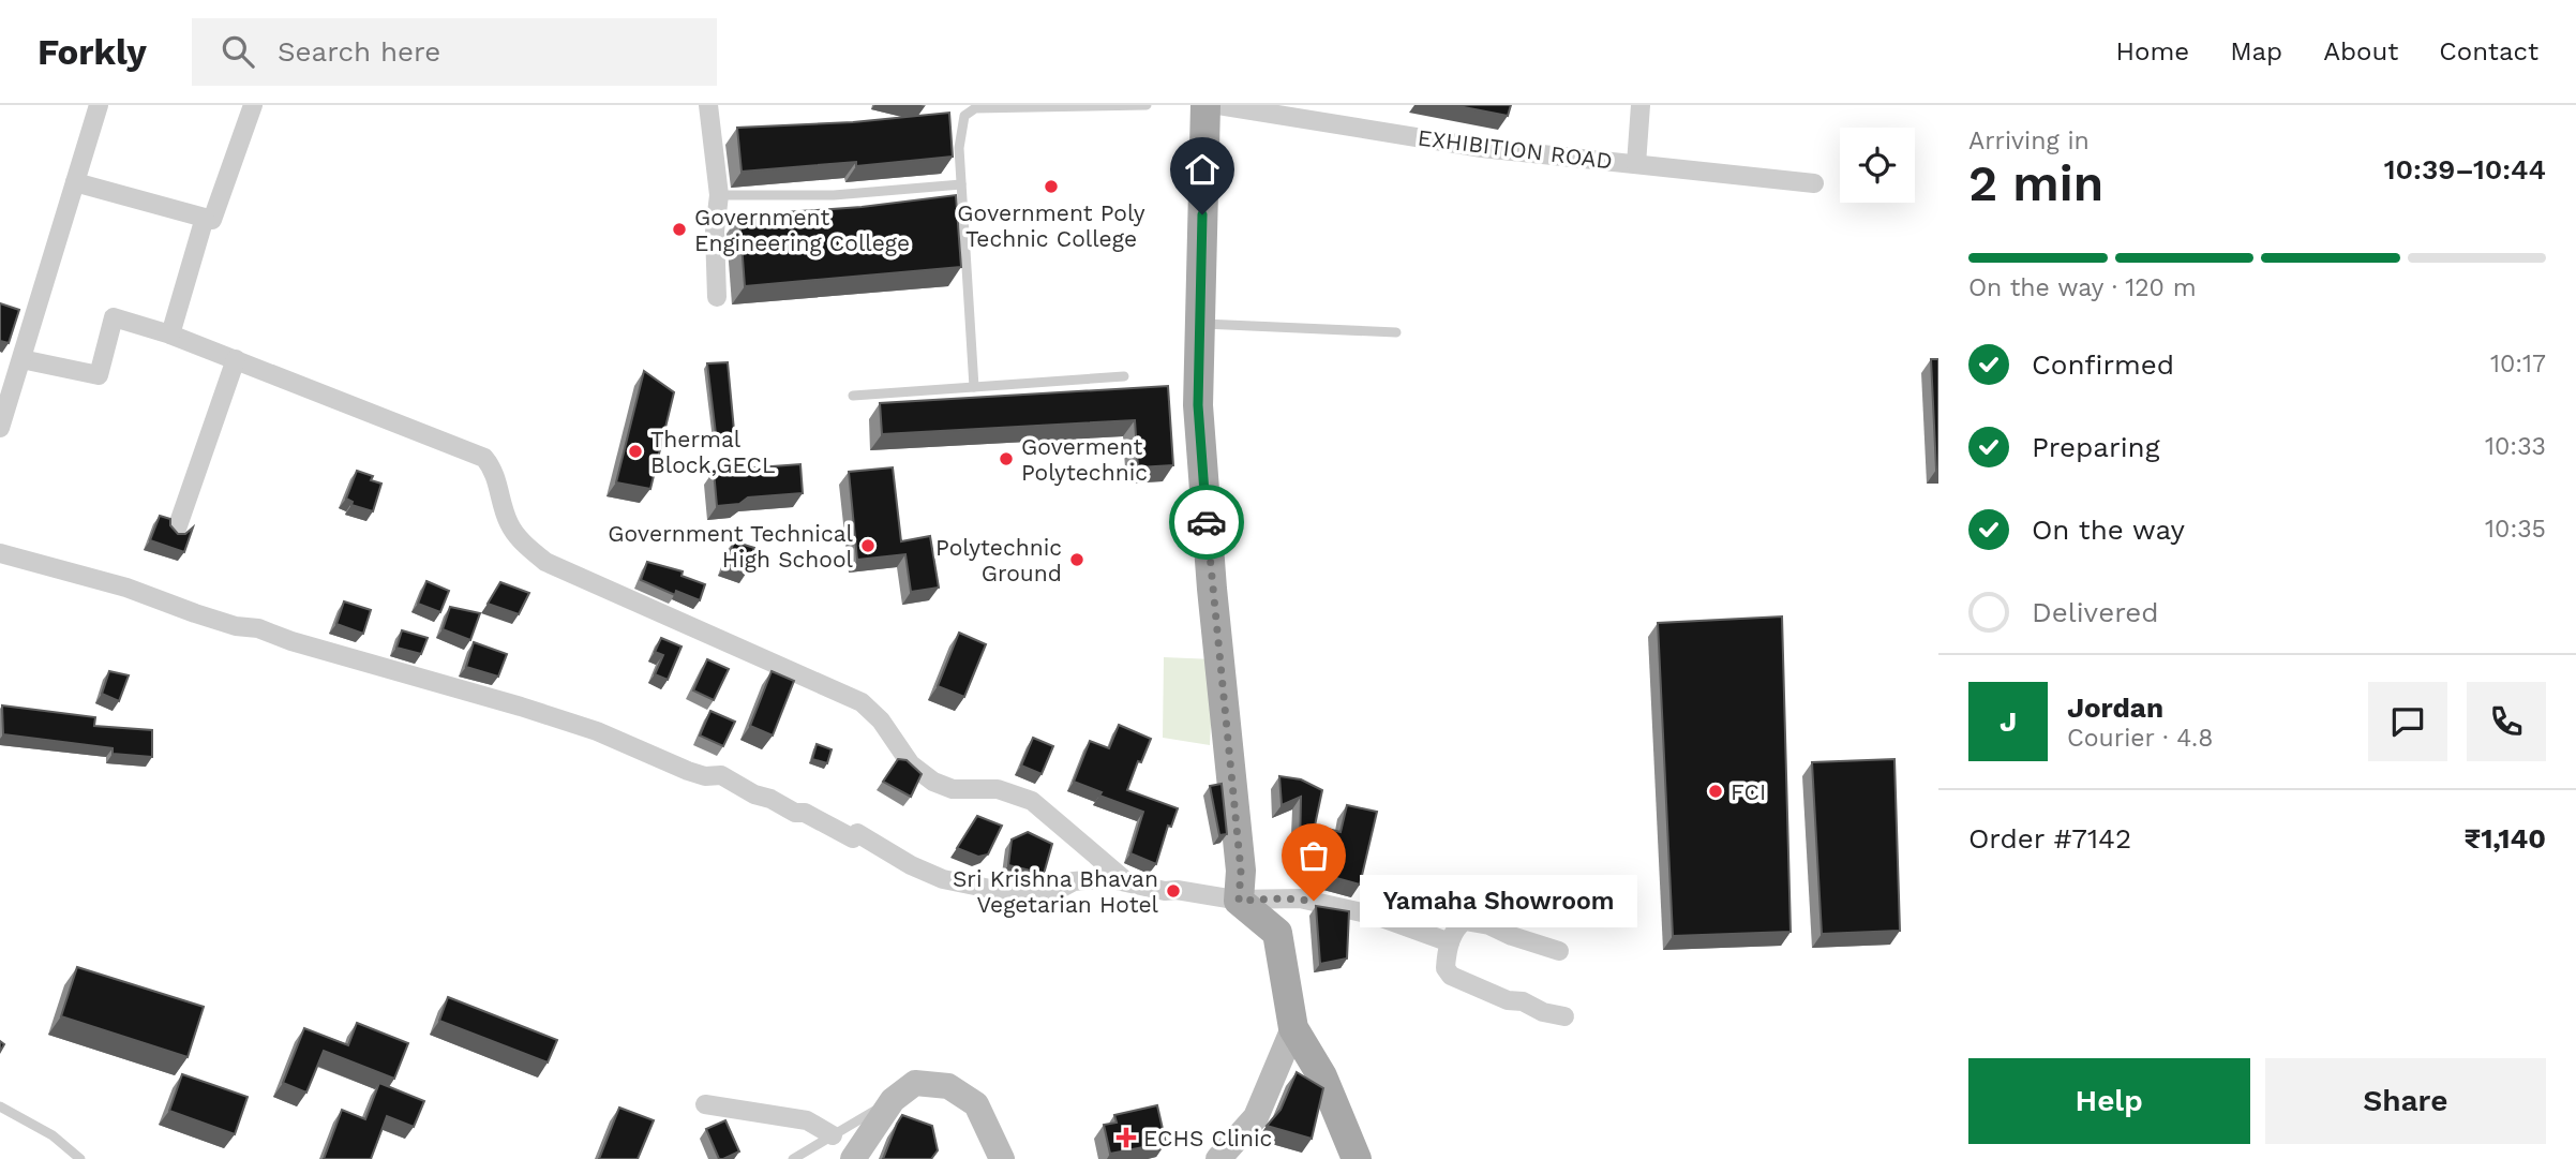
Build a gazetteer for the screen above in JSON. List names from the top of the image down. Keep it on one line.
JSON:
{"streets":{"street":["EXHIBITION ROAD"]},"places":{"other":["Government Poly Technic College","Government Engineering College","Thermal Block,GECL","Goverment Polytechnic","Government Technical High School","Polytechnic Ground","FCI","Sri Krishna Bhavan Vegetarian Hotel","Yamaha Showroom"],"health":["ECHS Clinic"]},"page":{"header":"Forkly","search":"Search here","nav":["Home","Map","About","Contact"],"heading":["2 min","Arriving in","10:39–10:44"],"panel":["Jordan","Courier · 4.8","Order #7142","₹1,140"],"bar":"On the way · 120 m","list":[["Confirmed","10:17"],["Preparing","10:33"],["On the way","10:35"],"Delivered"],"round":"J","bubble":"Yamaha Showroom","buttons":["Help","Share"]}}
